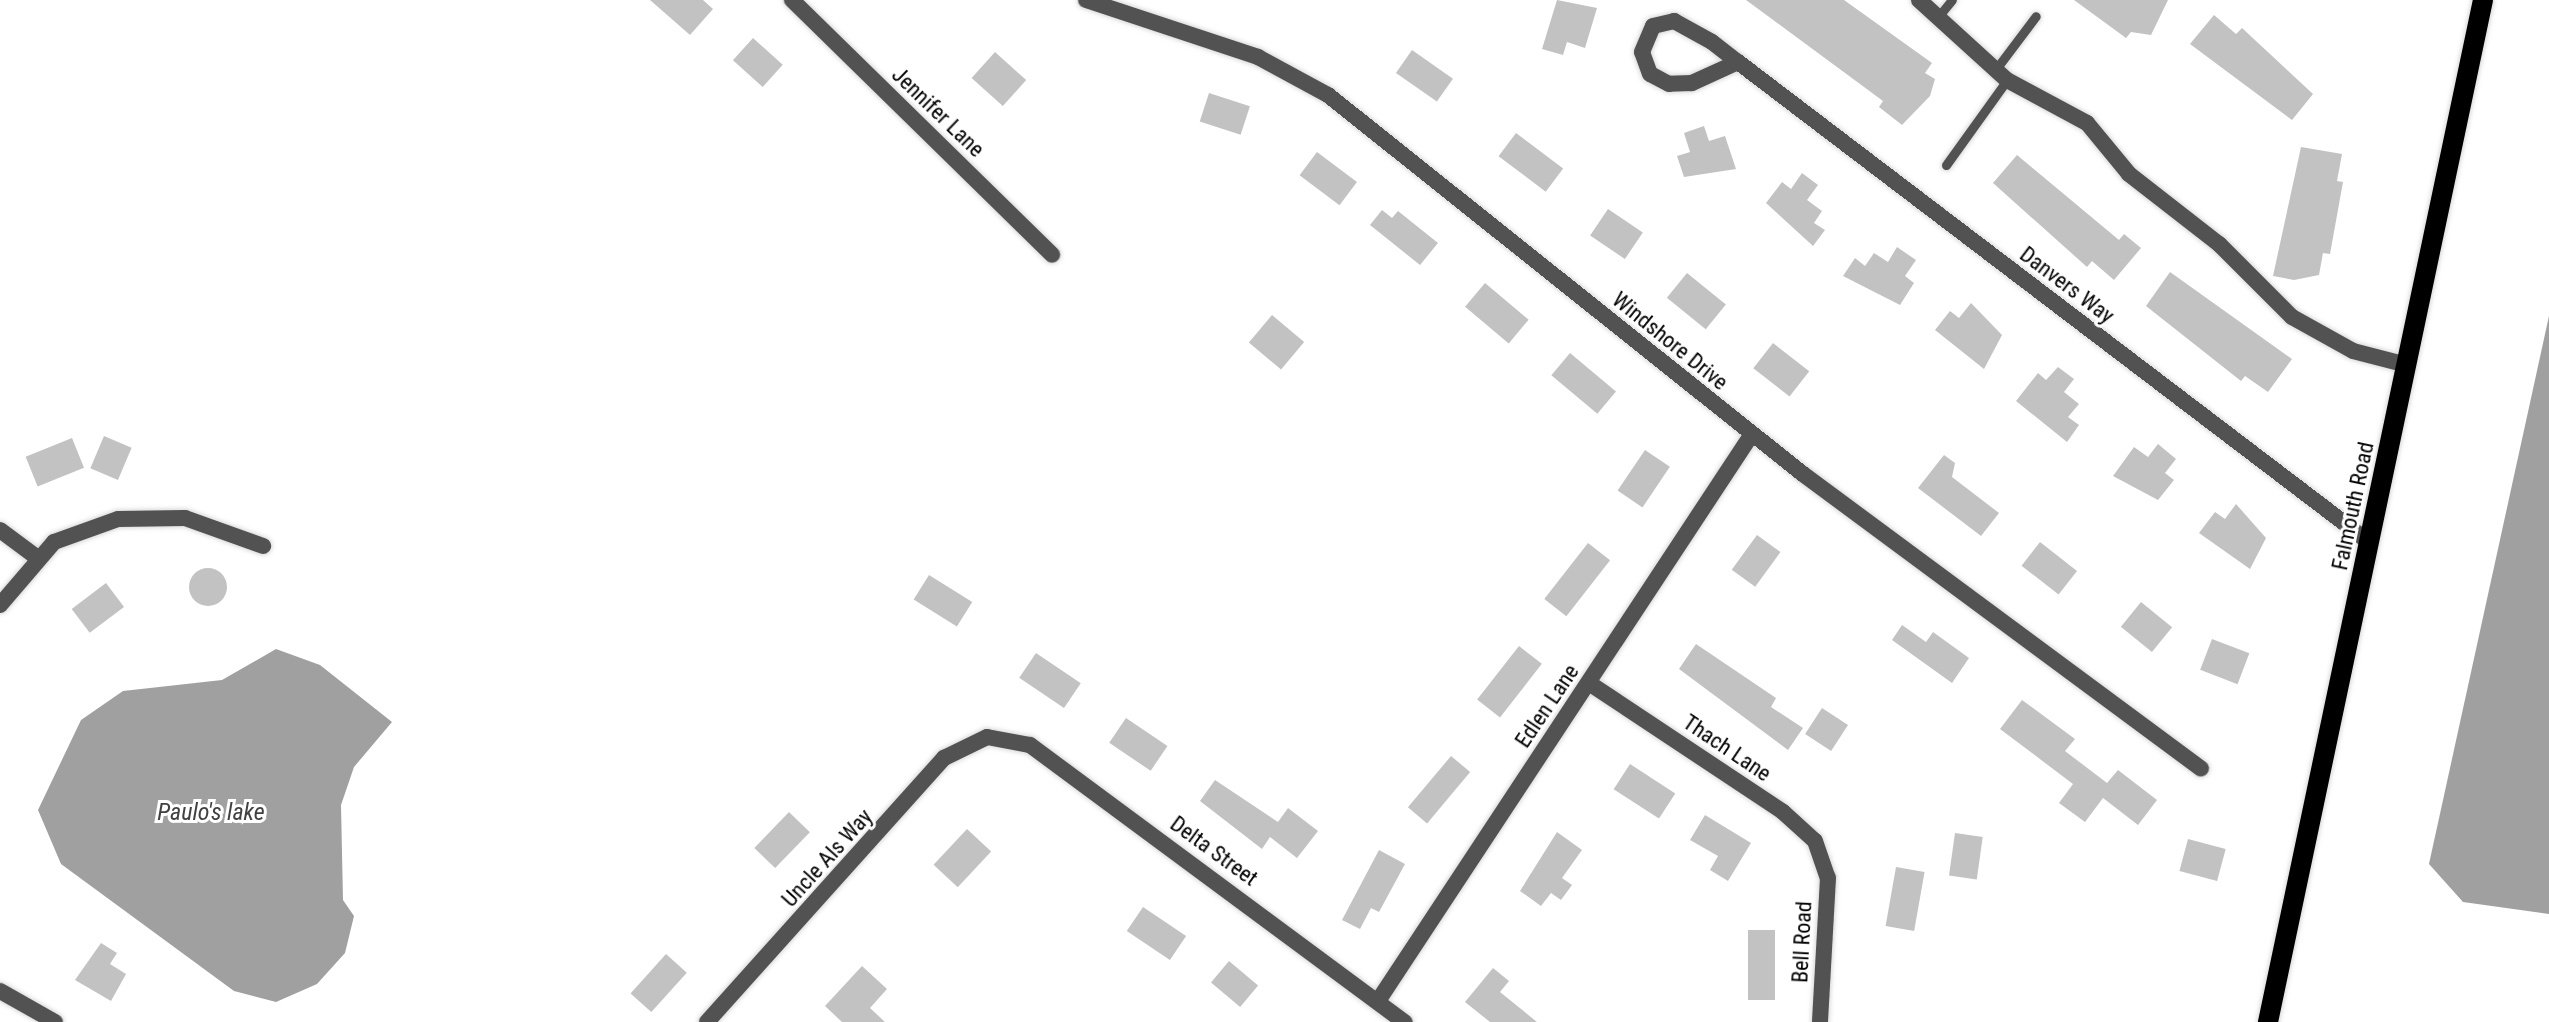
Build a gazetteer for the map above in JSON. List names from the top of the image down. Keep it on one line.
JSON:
{"streets":{"main road":["Falmouth Road"],"street":["Jennifer Lane","Danvers Way","Windshore Drive","Edlen Lane","Thach Lane","Delta Street","Uncle Als Way","Bell Road"]},"crossings":[["Danvers Way","Falmouth Road"],["Windshore Drive","Edlen Lane"],["Edlen Lane","Thach Lane"],["Edlen Lane","Delta Street"],["Thach Lane","Bell Road"],["Delta Street","Uncle Als Way"]],"water":["Paulo's lake"]}
